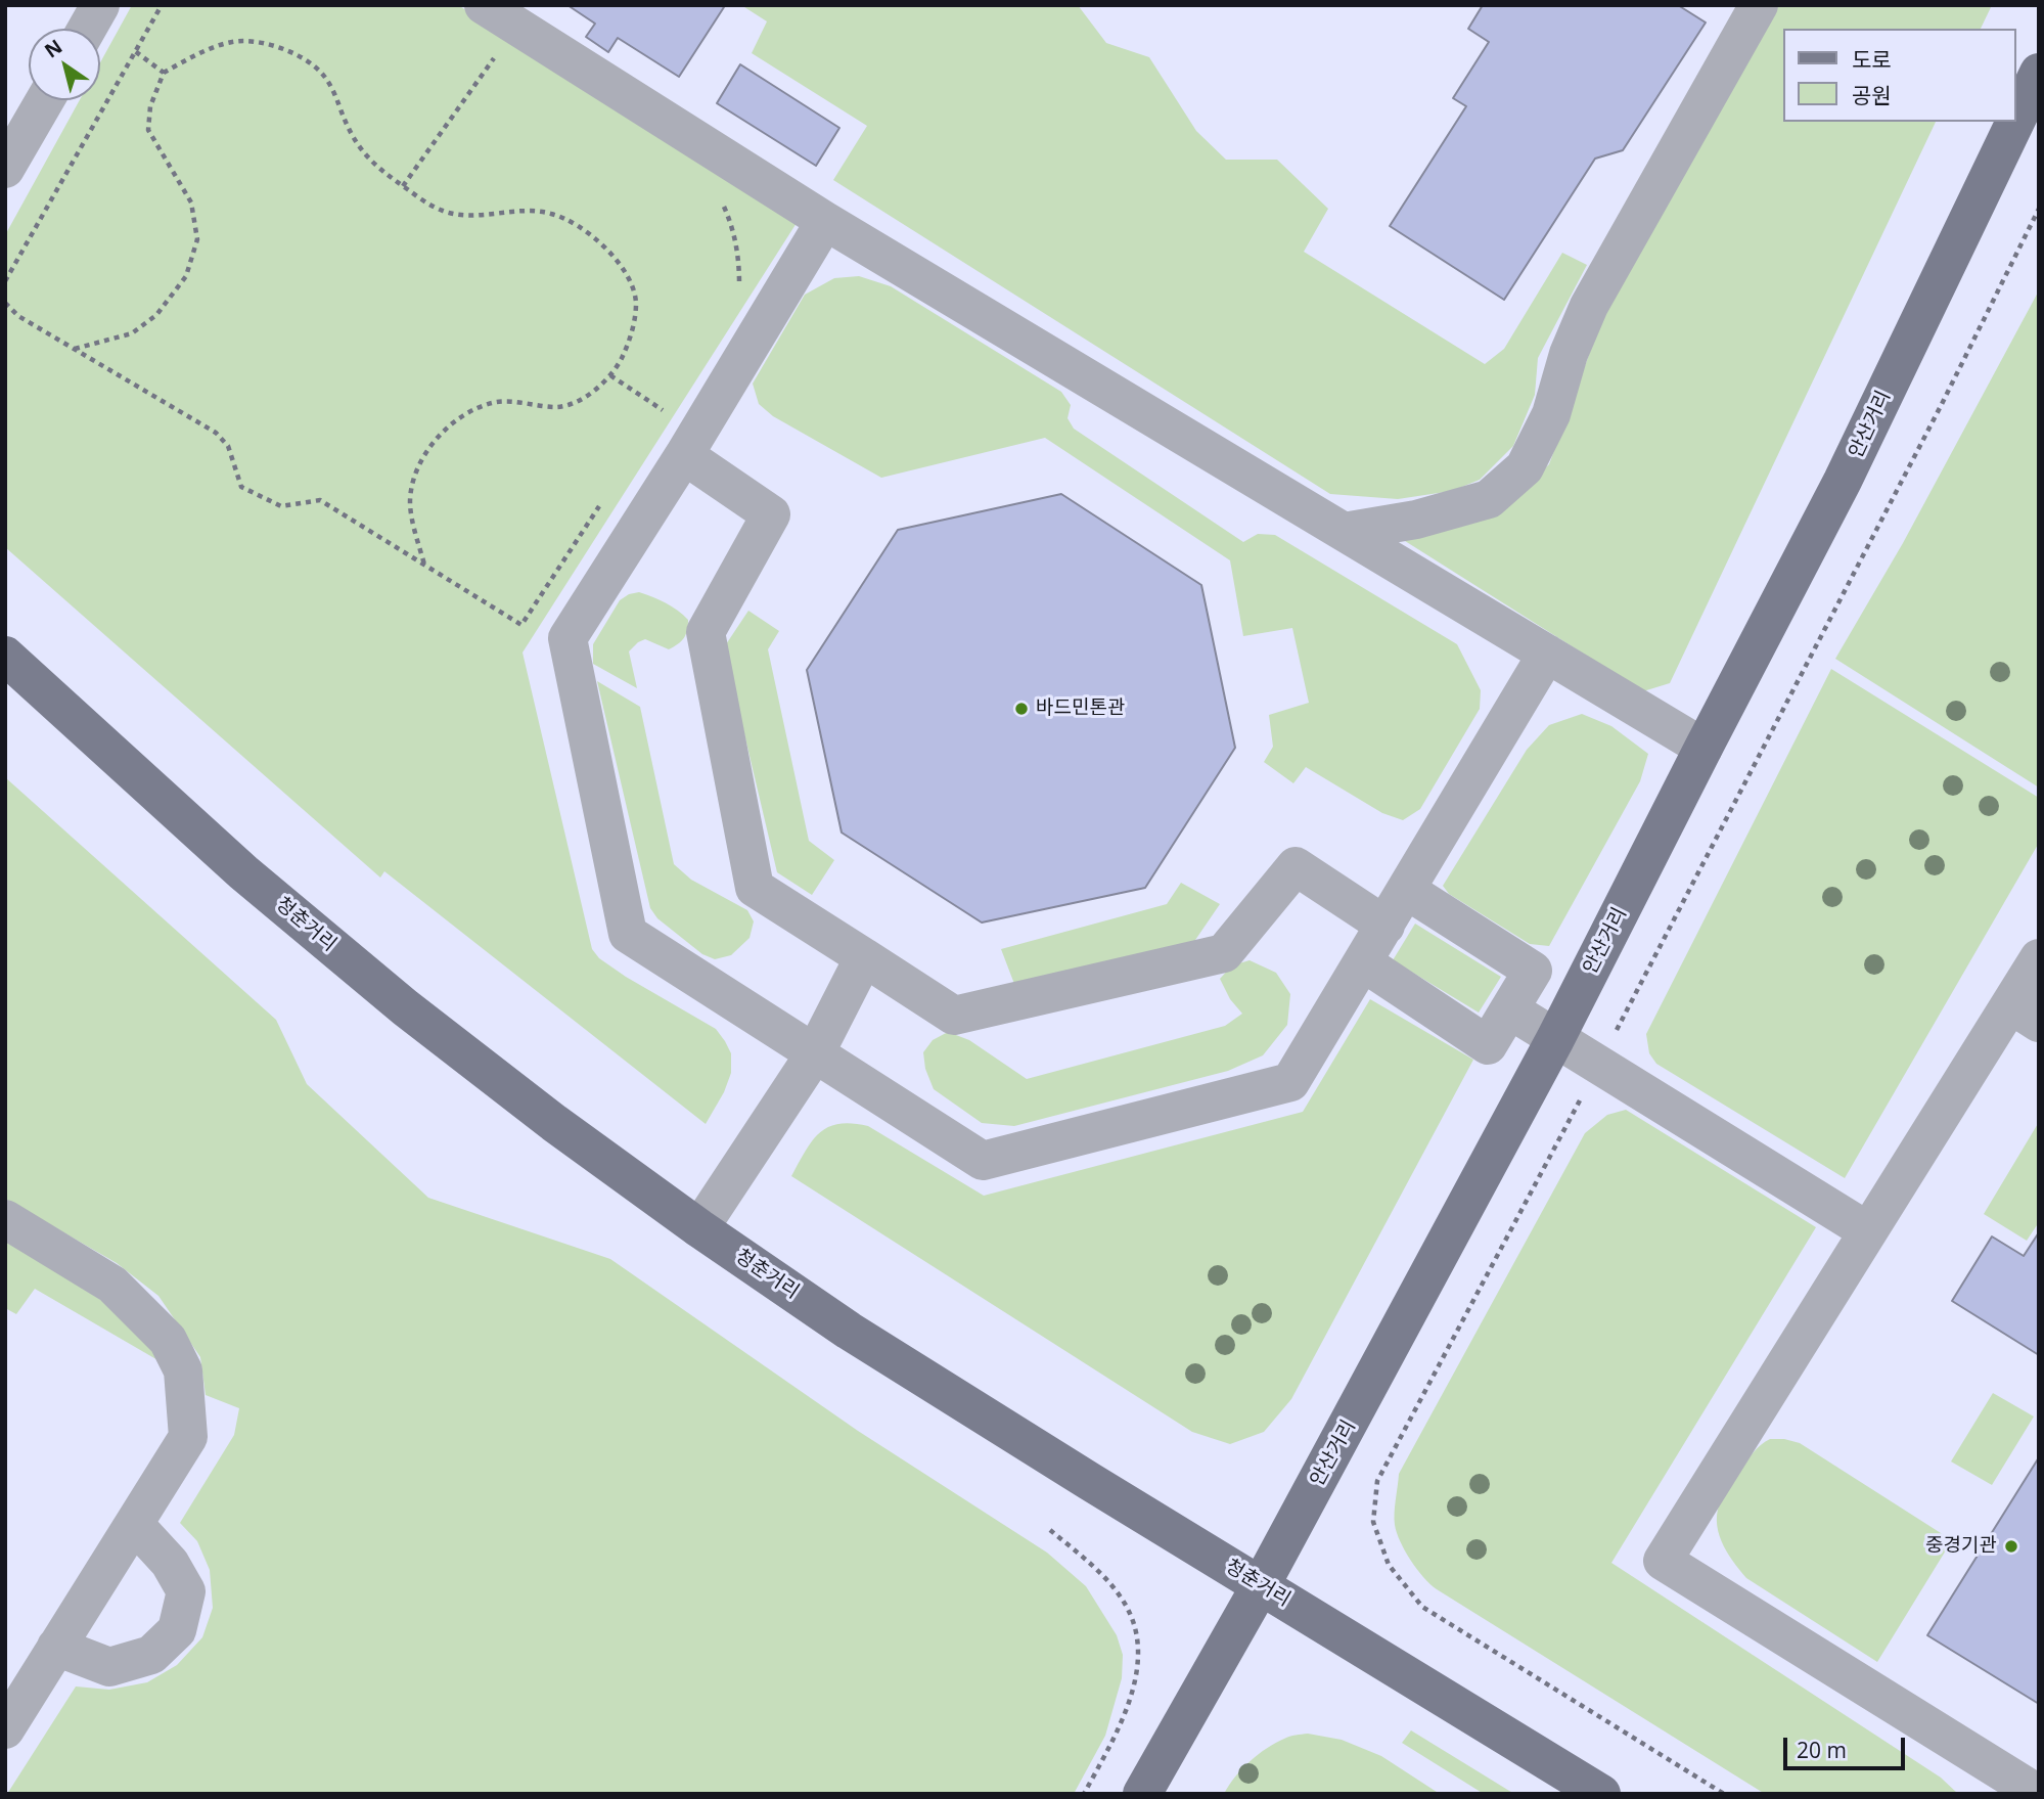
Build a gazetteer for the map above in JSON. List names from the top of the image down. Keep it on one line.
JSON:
{"streets":{"main road":["안산거리","청춘거리"]},"crossings":[["안산거리","청춘거리"]],"places":["바드민톤관","중경기관"],"legend":["도로","공원"],"scale_bar":"20 m","north":"top left"}
